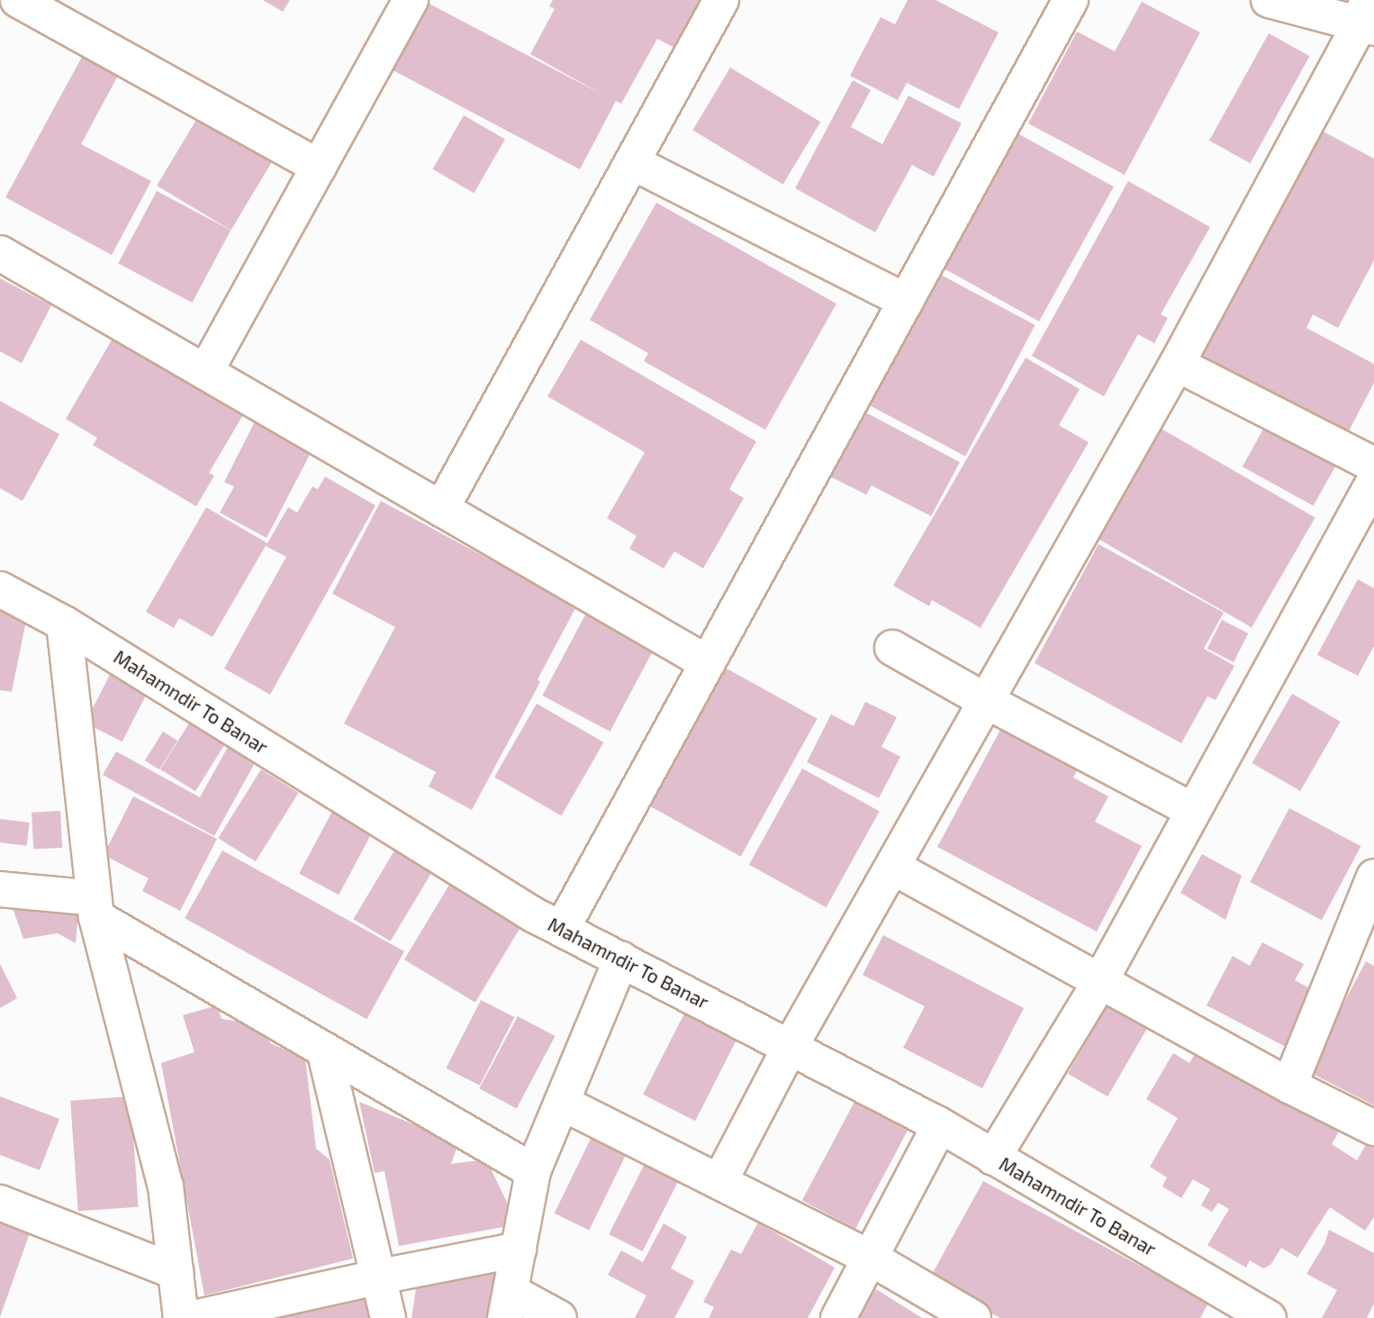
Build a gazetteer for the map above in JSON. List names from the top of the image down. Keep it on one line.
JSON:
{"streets":{"street":["Mahamndir To Banar"]}}
